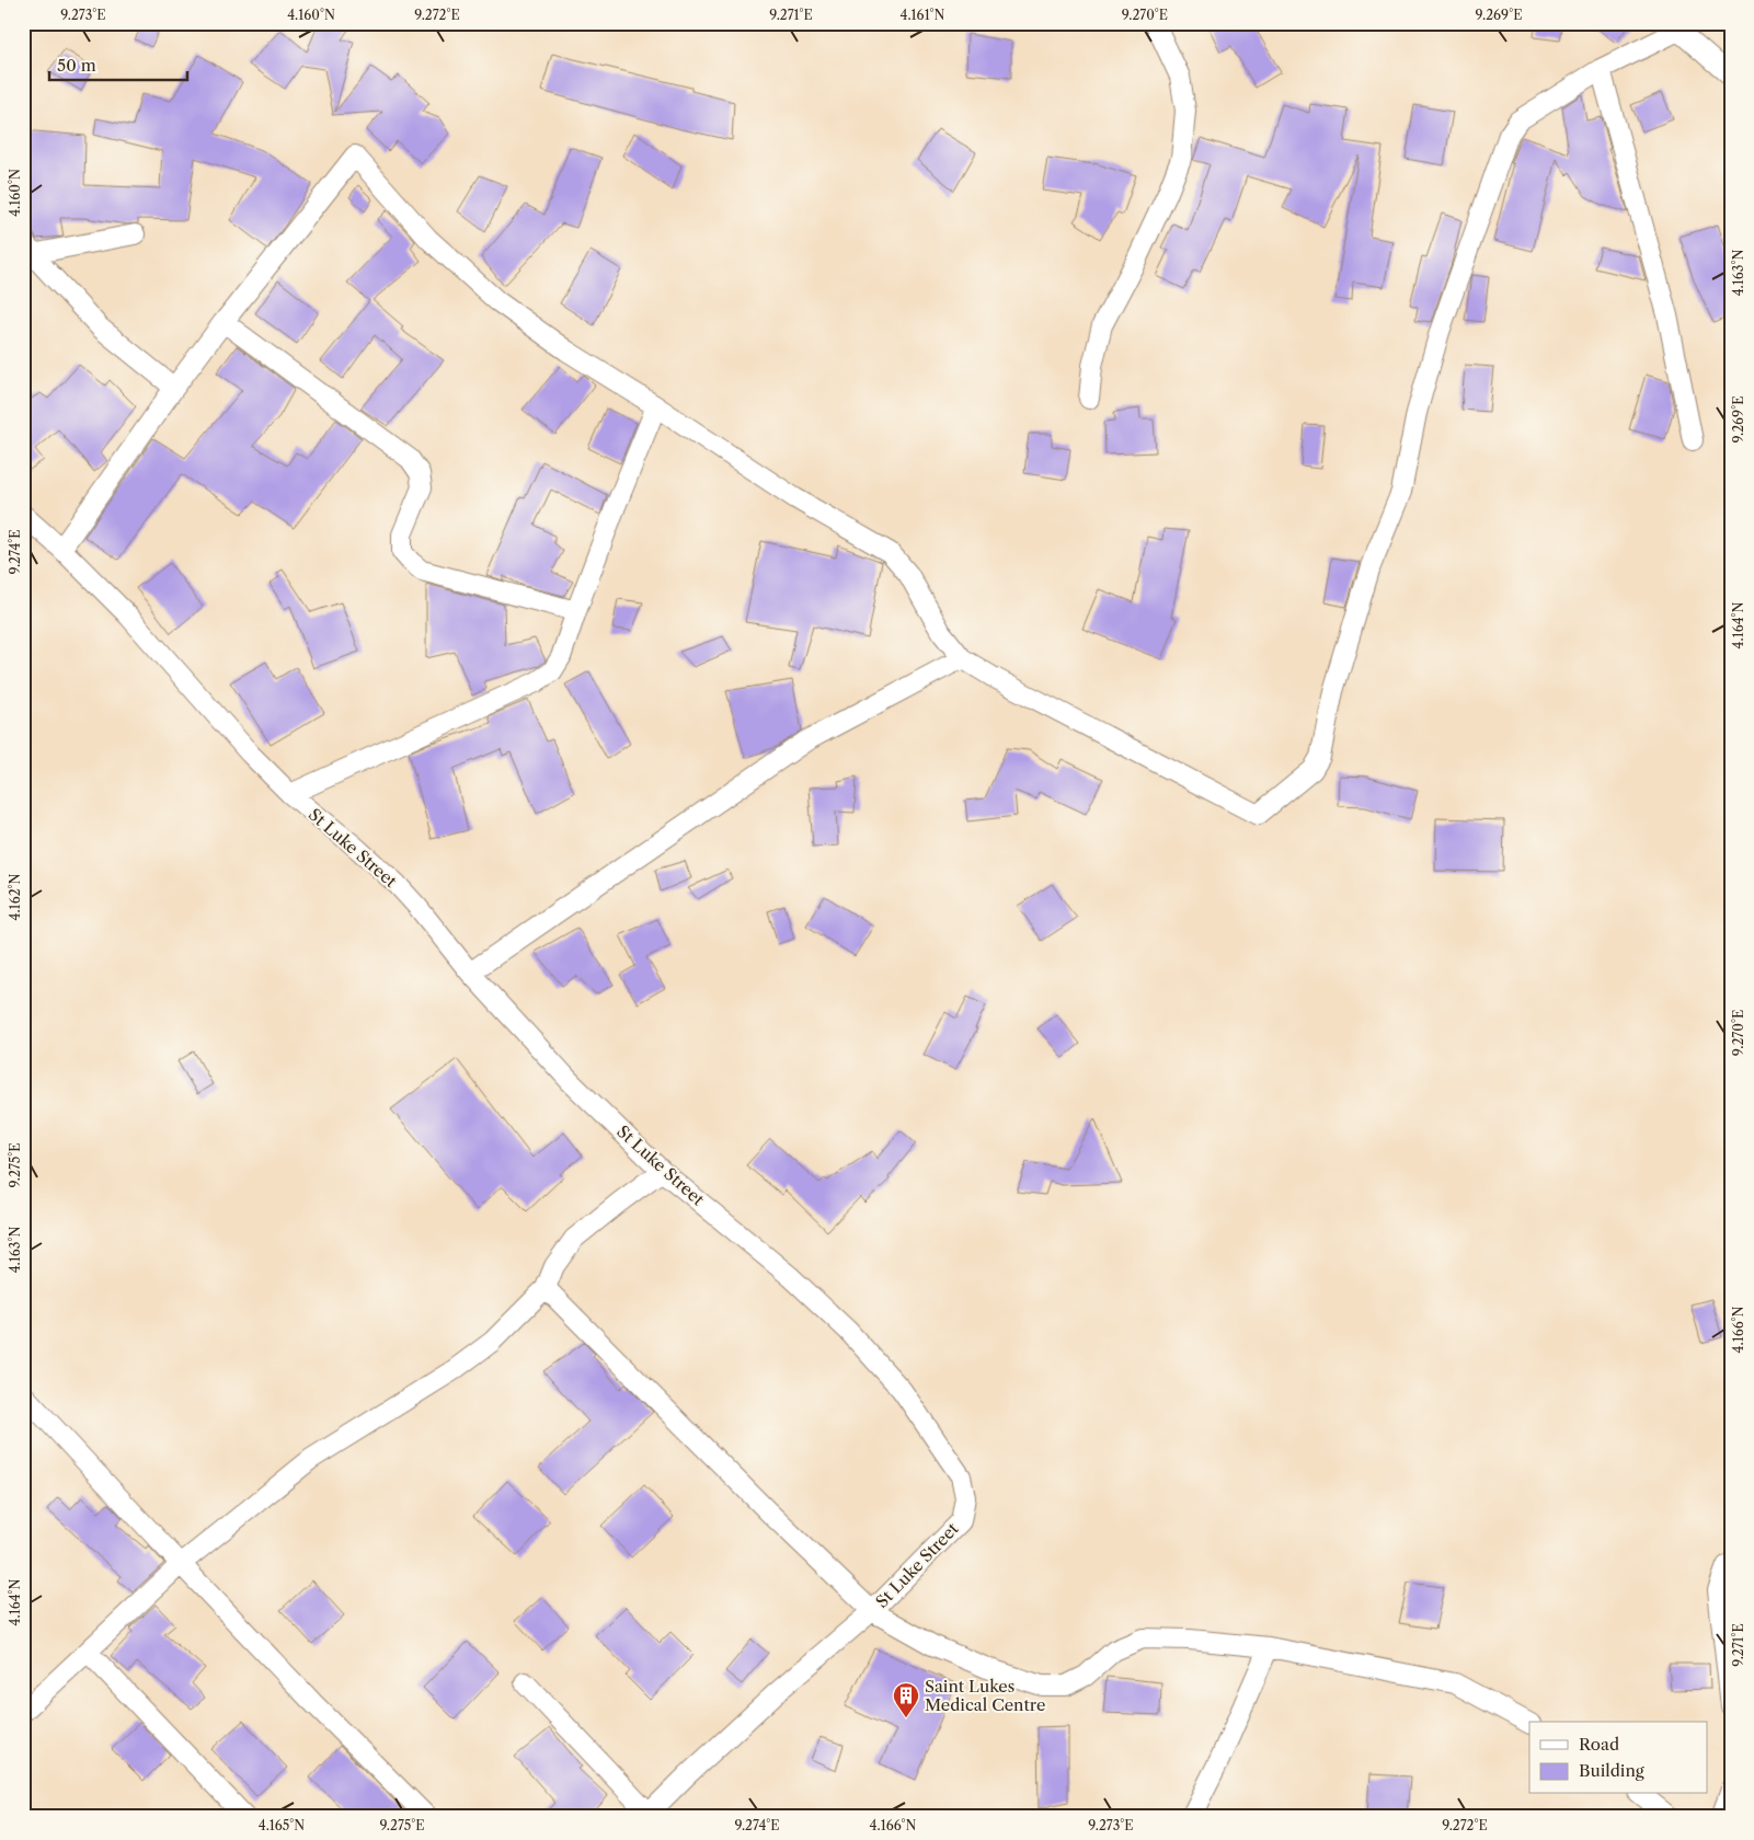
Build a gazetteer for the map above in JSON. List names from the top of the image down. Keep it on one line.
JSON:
{"streets":{"street":["St Luke Street"]},"places":{"building":["Saint Lukes Medical Centre"]},"legend":["Road","Building"],"scale_bar":"50 m","coordinates":["9.273°E","4.160°N","9.272°E","9.271°E","4.161°N","9.270°E","9.269°E","4.163°N","9.274°E","4.164°N","4.162°N","9.275°E","4.166°N","4.165°N"]}
